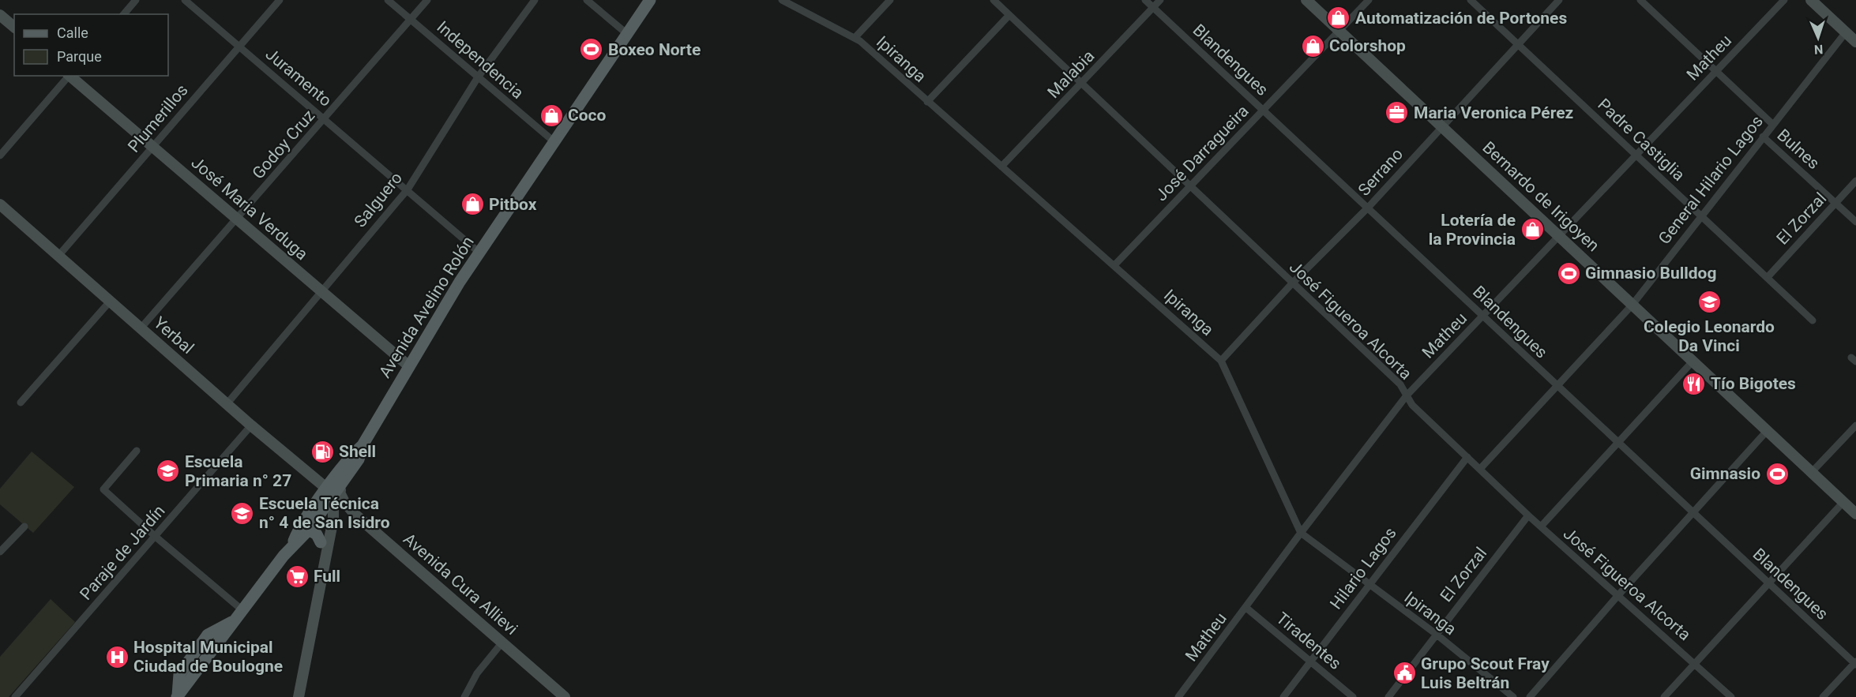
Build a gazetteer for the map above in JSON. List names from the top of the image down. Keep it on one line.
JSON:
{"streets":{"main road":["Avenida Avelino Rolón"],"street":["Matheu","Ipiranga","Independencia","Blandengues","Malabia","Juramento","Plumerillos","Padre Castiglia","Godoy Cruz","Bulnes","José Darragueira","Serrano","General Hilario Lagos","Bernardo de Irigoyen","Salguero","José Maria Verduga","El Zorzal","José Figueroa Alcorta","Yerbal","Paraje de Jardín","Hilario Lagos","Avenida Cura Allievi","Tiradentes"]},"crossings":[["Matheu","Ipiranga"],["Matheu","Blandengues"],["Matheu","Padre Castiglia"],["Matheu","Bulnes"],["Matheu","Bernardo de Irigoyen"],["Matheu","José Figueroa Alcorta"],["Matheu","Tiradentes"],["Ipiranga","Malabia"],["Ipiranga","José Darragueira"],["Ipiranga","Serrano"],["Ipiranga","El Zorzal"],["Ipiranga","Hilario Lagos"],["Independencia","Godoy Cruz"],["Independencia","Salguero"],["Independencia","Avenida Avelino Rolón"],["Blandengues","Malabia"],["Blandengues","José Darragueira"],["Blandengues","Serrano"],["Blandengues","General Hilario Lagos"],["Malabia","José Figueroa Alcorta"],["Juramento","Plumerillos"],["Juramento","Godoy Cruz"],["Juramento","Salguero"],["Juramento","Avenida Avelino Rolón"],["Plumerillos","José Maria Verduga"],["Plumerillos","Yerbal"],["Padre Castiglia","Serrano"],["Padre Castiglia","General Hilario Lagos"],["Padre Castiglia","El Zorzal"],["Godoy Cruz","José Maria Verduga"],["Godoy Cruz","Yerbal"],["Bulnes","General Hilario Lagos"],["Bulnes","El Zorzal"],["José Darragueira","Bernardo de Irigoyen"],["José Darragueira","José Figueroa Alcorta"],["Serrano","Bernardo de Irigoyen"],["Serrano","José Figueroa Alcorta"],["General Hilario Lagos","Bernardo de Irigoyen"],["General Hilario Lagos","José Figueroa Alcorta"],["Salguero","José Maria Verduga"],["Salguero","Yerbal"],["José Maria Verduga","Avenida Avelino Rolón"],["El Zorzal","José Figueroa Alcorta"],["Avenida Avelino Rolón","Yerbal"],["José Figueroa Alcorta","Hilario Lagos"],["Yerbal","Paraje de Jardín"],["Hilario Lagos","Tiradentes"]],"places":{"shop":["Automatización de Portones","Colorshop","Coco","Pitbox","Lotería de la Provincia"],"sports":["Boxeo Norte","Gimnasio Bulldog","Gimnasio"],"office":["Maria Veronica Pérez"],"school or university":["Colegio Leonardo Da Vinci","Escuela Primaria n° 27","Escuela Técnica n° 4 de San Isidro"],"restaurant":["Tío Bigotes"],"fuel station":["Shell"],"supermarket":["Full"],"hospital":["Hospital Municipal Ciudad de Boulogne"],"public building":["Grupo Scout Fray Luis Beltrán"]},"legend":["Calle","Parque"],"north":"bottom"}
